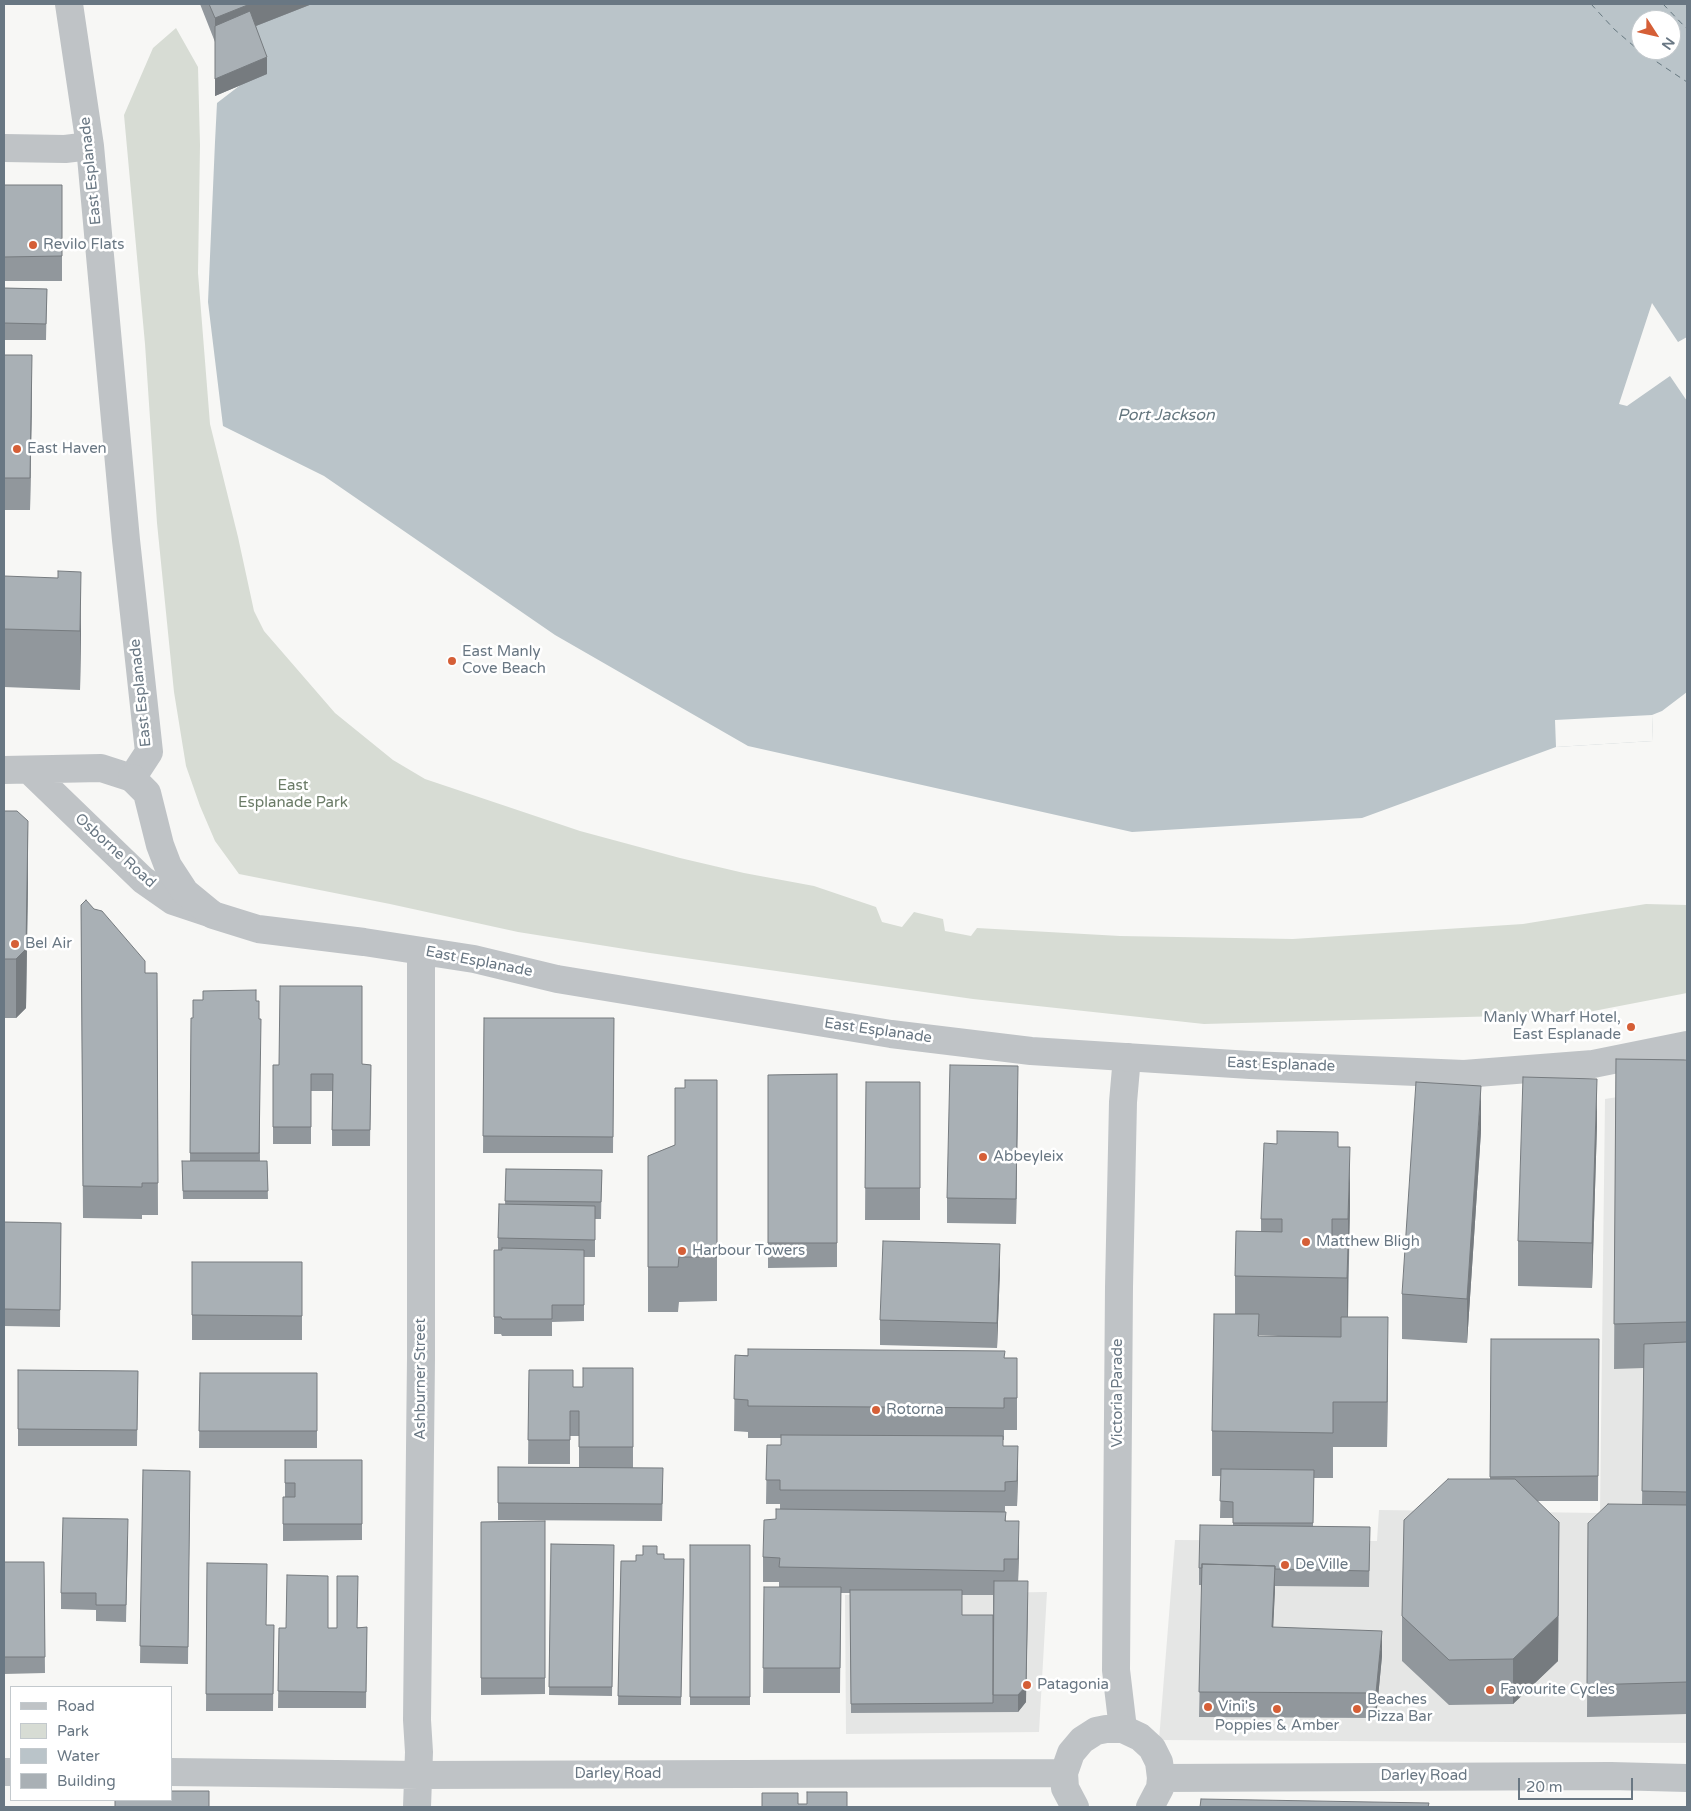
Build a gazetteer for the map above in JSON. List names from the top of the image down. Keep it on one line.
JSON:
{"streets":{"street":["East Esplanade","Osborne Road","Ashburner Street","Victoria Parade","Darley Road"]},"crossings":[["East Esplanade","Osborne Road"],["East Esplanade","Ashburner Street"],["East Esplanade","Victoria Parade"],["Ashburner Street","Darley Road"]],"water":["Port Jackson"],"parks":["East Esplanade Park"],"places":["Revilo Flats","East Haven","East Manly Cove Beach","Bel Air","Manly Wharf Hotel, East Esplanade","Abbeyleix","Matthew Bligh","Harbour Towers","Rotorna","De Ville","Patagonia","Favourite Cycles","Vini's","Poppies & Amber","Beaches Pizza Bar"],"legend":["Road","Park","Water","Building"],"scale_bar":"20 m","north":"bottom right"}
